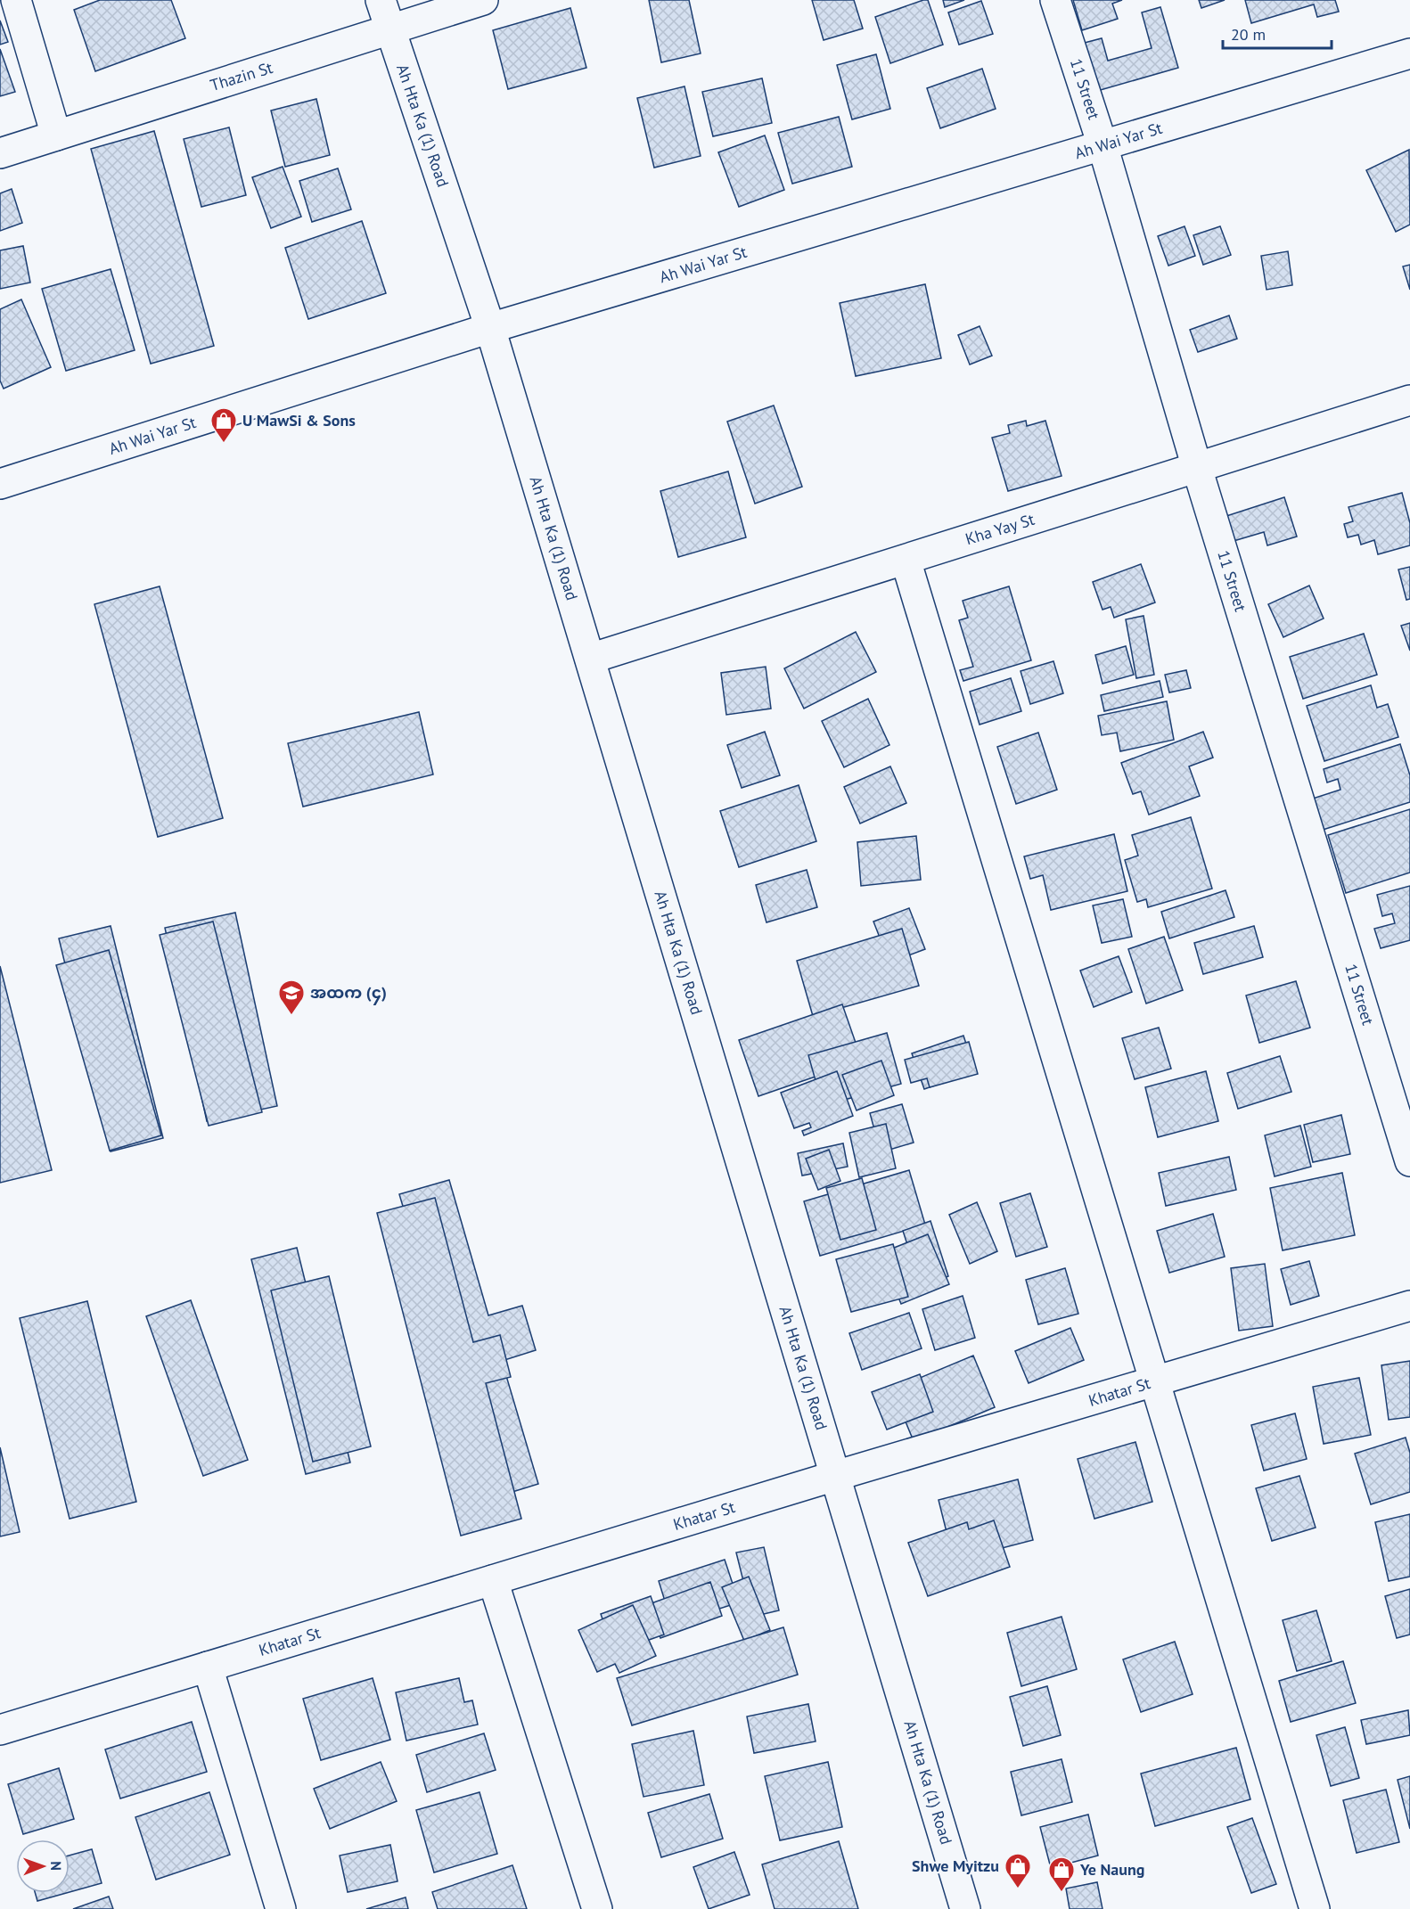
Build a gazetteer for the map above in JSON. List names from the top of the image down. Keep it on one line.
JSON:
{"streets":{"street":["Thazin St","11 Street","Ah Hta Ka (1) Road","Ah Wai Yar St","Kha Yay St","Khatar St"]},"crossings":[["Thazin St","Ah Hta Ka (1) Road"],["11 Street","Ah Wai Yar St"],["11 Street","Kha Yay St"],["Ah Hta Ka (1) Road","Ah Wai Yar St"],["Ah Hta Ka (1) Road","Kha Yay St"],["Ah Hta Ka (1) Road","Khatar St"]],"places":{"shop":["U MawSi & Sons","Shwe Myitzu","Ye Naung"],"school or university":["အထက (၄)"]},"scale_bar":"20 m","north":"right"}
